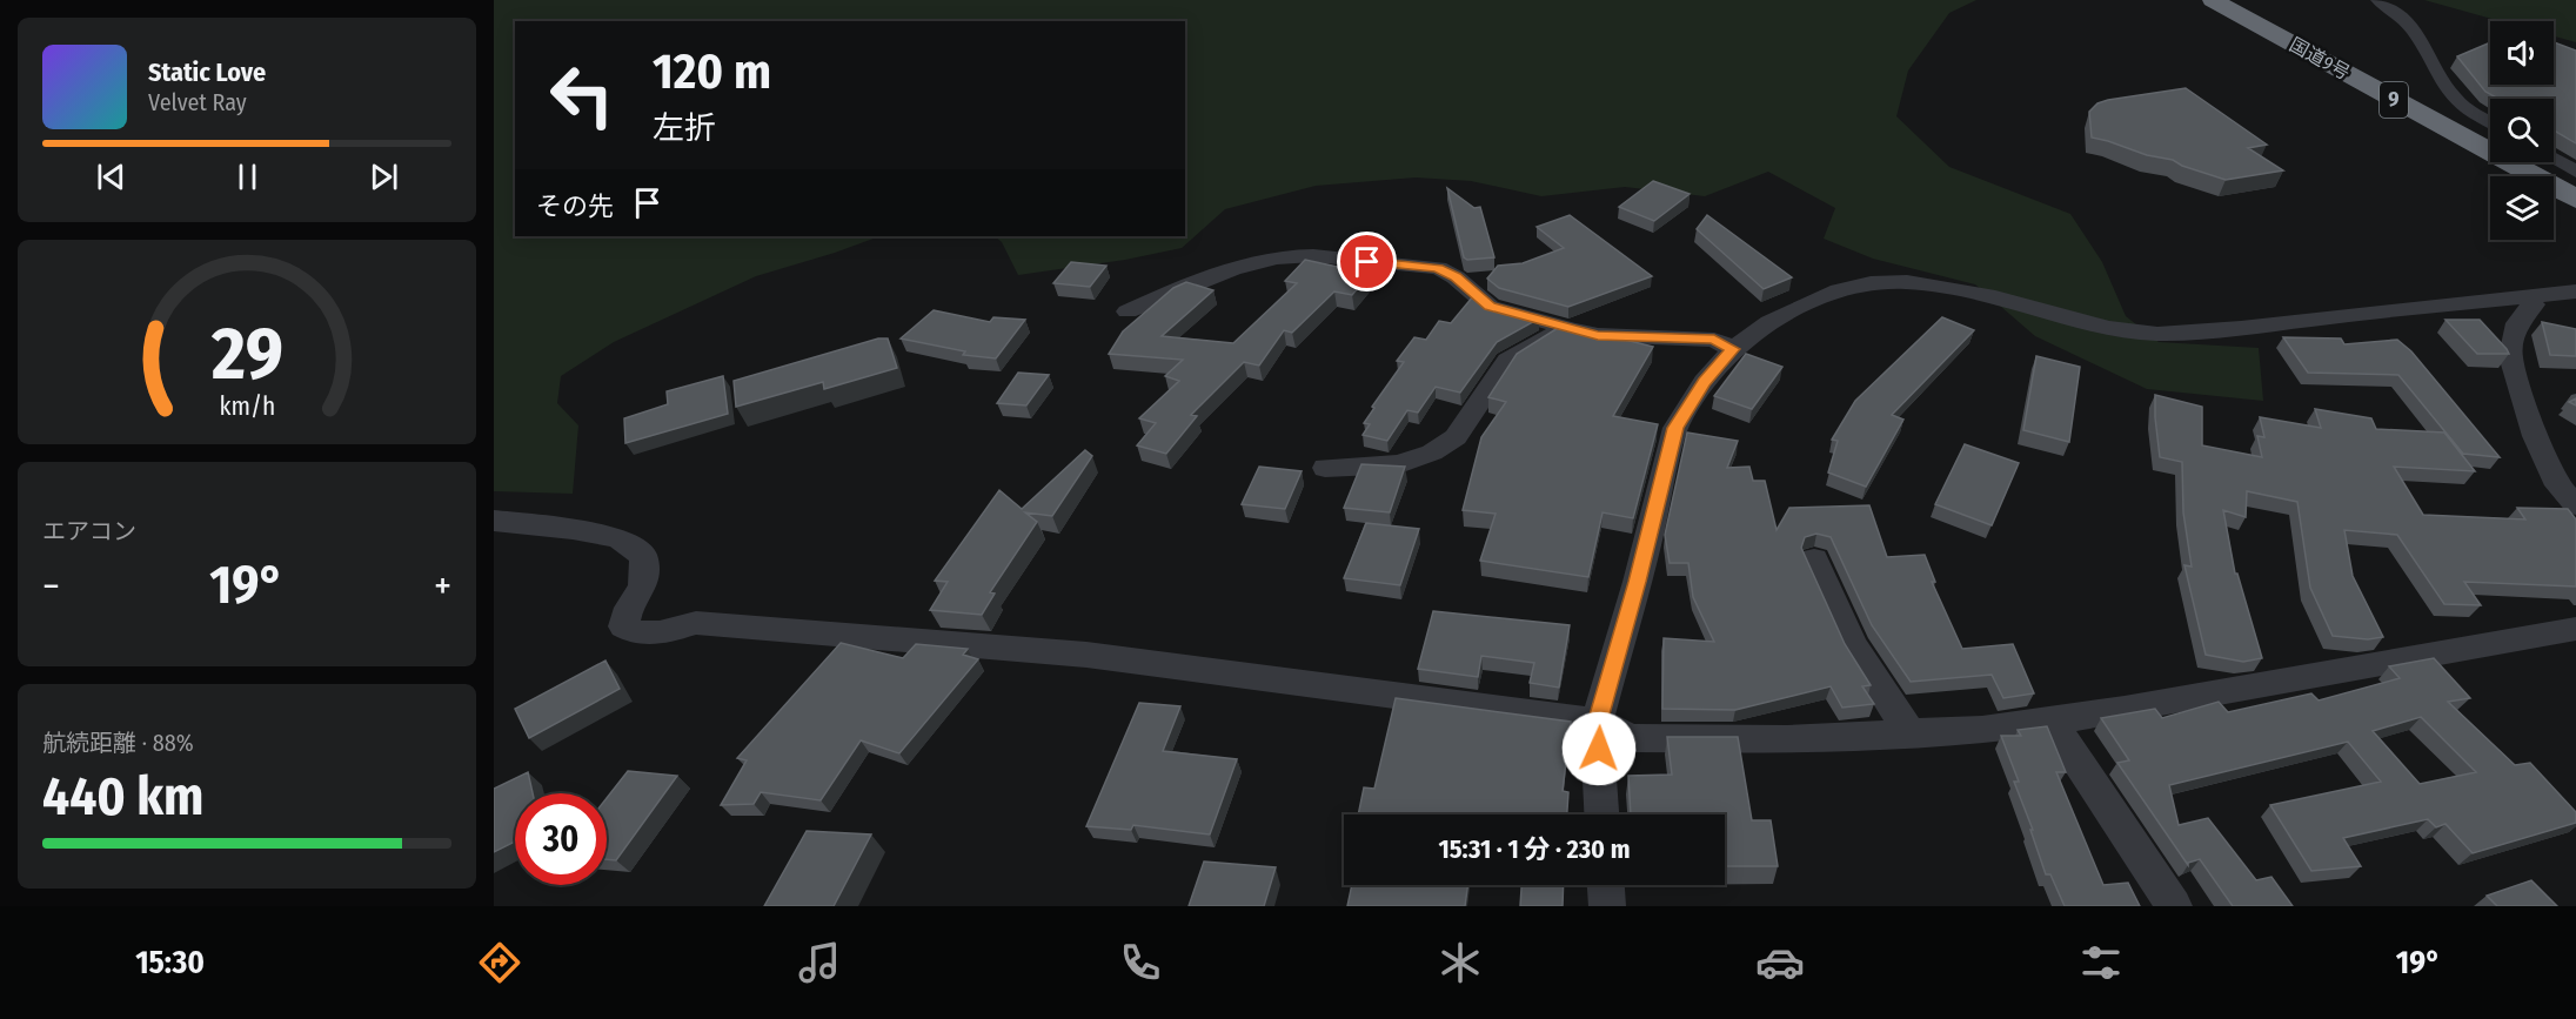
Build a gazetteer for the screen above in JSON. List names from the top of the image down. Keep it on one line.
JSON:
{"streets":{"highway":["国道9号","9"]},"page":{"turn":["120 m","左折"],"song":["Static Love","Velvet Ray"],"then":"その先","tile":["エアコン",["航続距離 · 88%","440 km"]],"heat":["−","19°","+"],"limit":"30","trip":"15:31 · 1 分 · 230 m","tabs":["15:30","19°"],"gauge":["29","km/h"]}}
